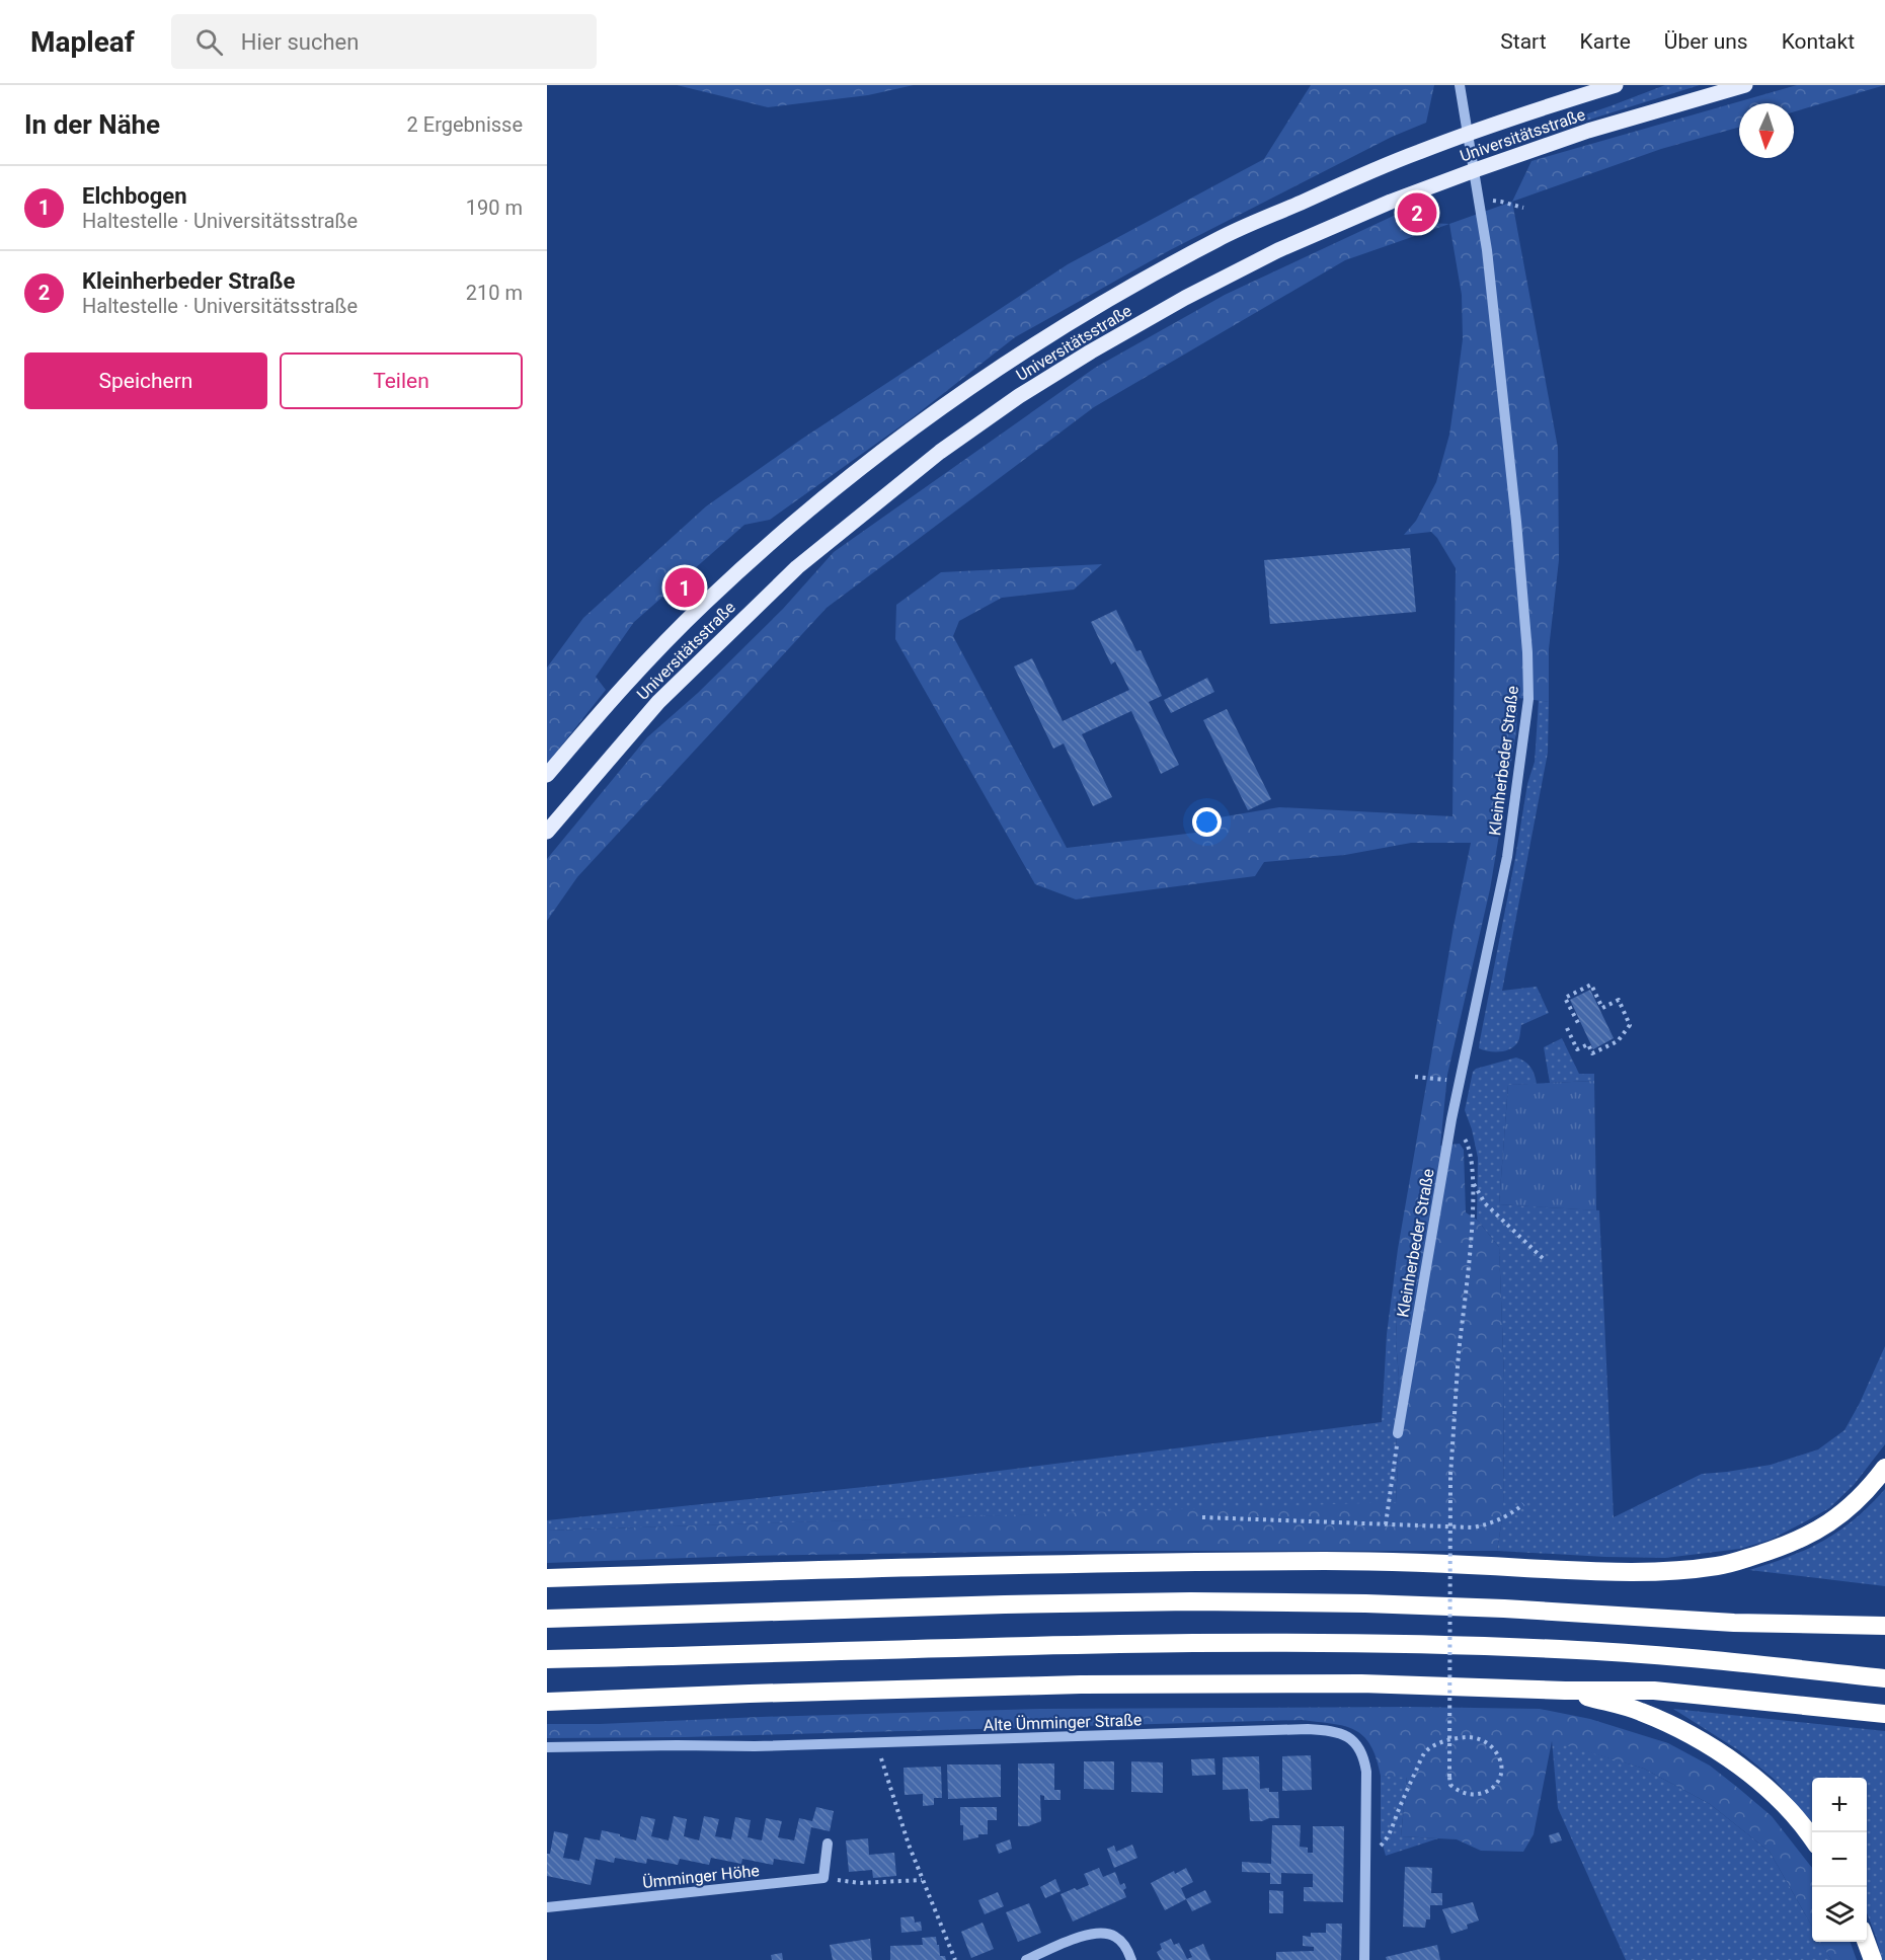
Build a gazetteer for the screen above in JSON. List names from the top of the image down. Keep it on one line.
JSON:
{"streets":{"main road":["Universitätsstraße"],"street":["Kleinherbeder Straße","Alte Ümminger Straße","Ümminger Höhe"]},"crossings":[["Universitätsstraße","Kleinherbeder Straße"]],"north":"bottom","page":{"header":"Mapleaf","search":"Hier suchen","nav":["Start","Karte","Über uns","Kontakt"],"heading":["In der Nähe","2 Ergebnisse"],"list":[{"mark":"1","name":"Elchbogen","note":"Haltestelle · Universitätsstraße","value":"190 m"},{"mark":"2","name":"Kleinherbeder Straße","note":"Haltestelle · Universitätsstraße","value":"210 m"}],"pins":["2","1"],"buttons":["Speichern","Teilen"],"map_buttons":["+","−"]}}
